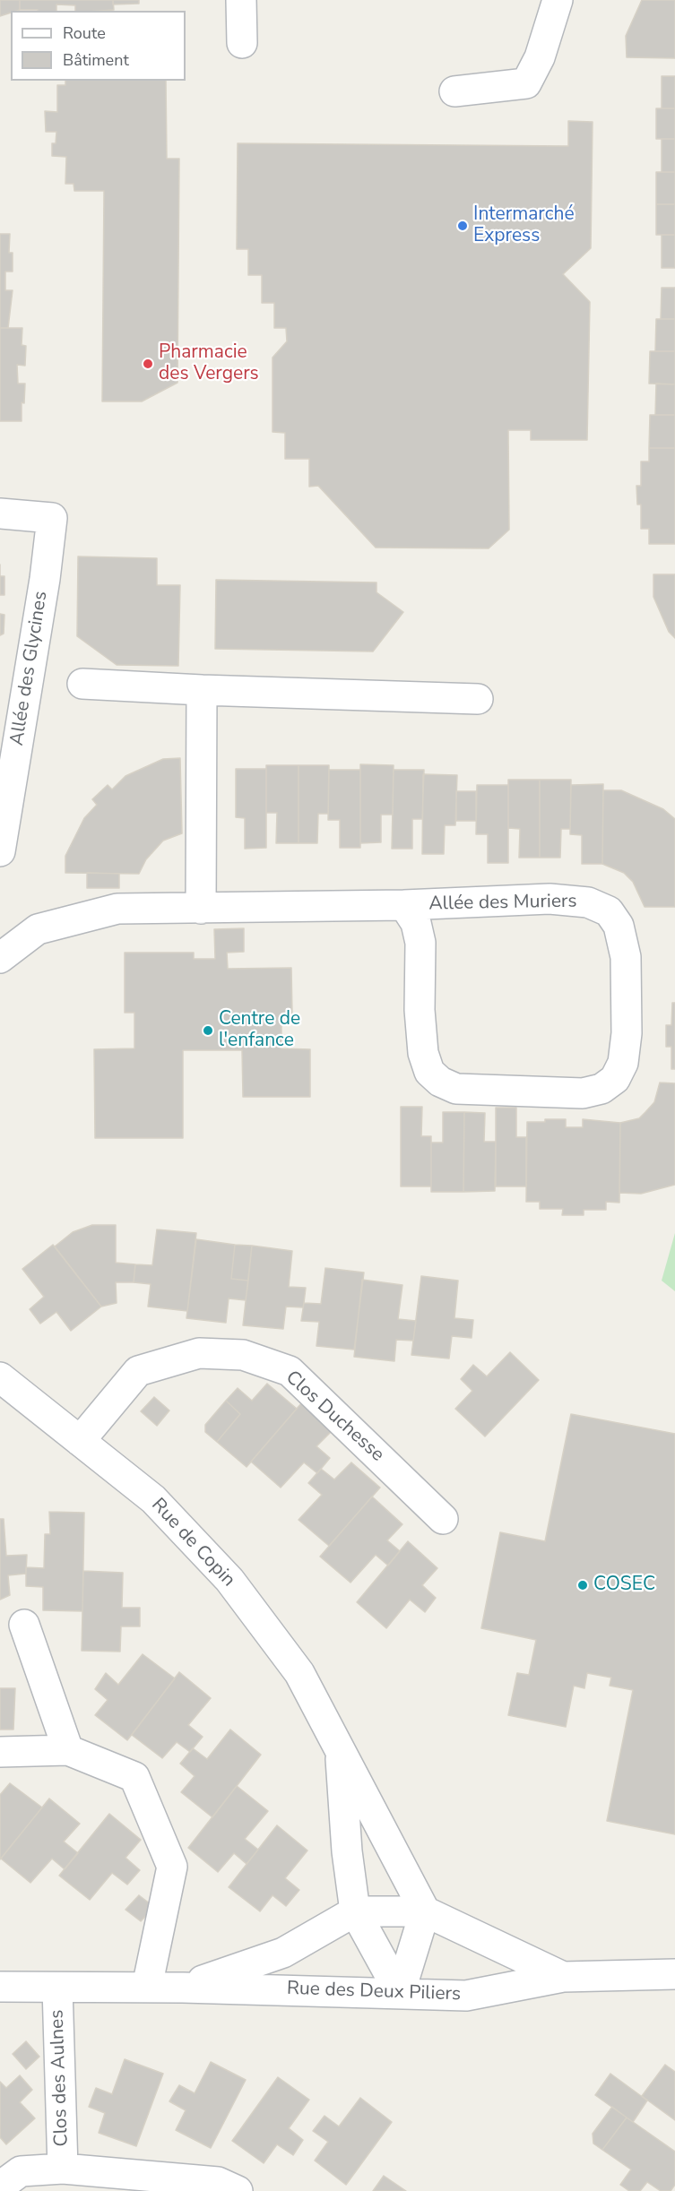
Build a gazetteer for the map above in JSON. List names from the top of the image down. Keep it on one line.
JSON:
{"streets":{"street":["Allée des Glycines","Allée des Muriers","Clos Duchesse","Rue de Copin","Rue des Deux Piliers","Clos des Aulnes"]},"crossings":[["Clos Duchesse","Rue de Copin"],["Rue de Copin","Rue des Deux Piliers"],["Rue des Deux Piliers","Clos des Aulnes"]],"places":["Intermarché Express","Pharmacie des Vergers","Centre de l'enfance","COSEC"],"legend":["Route","Bâtiment"]}
